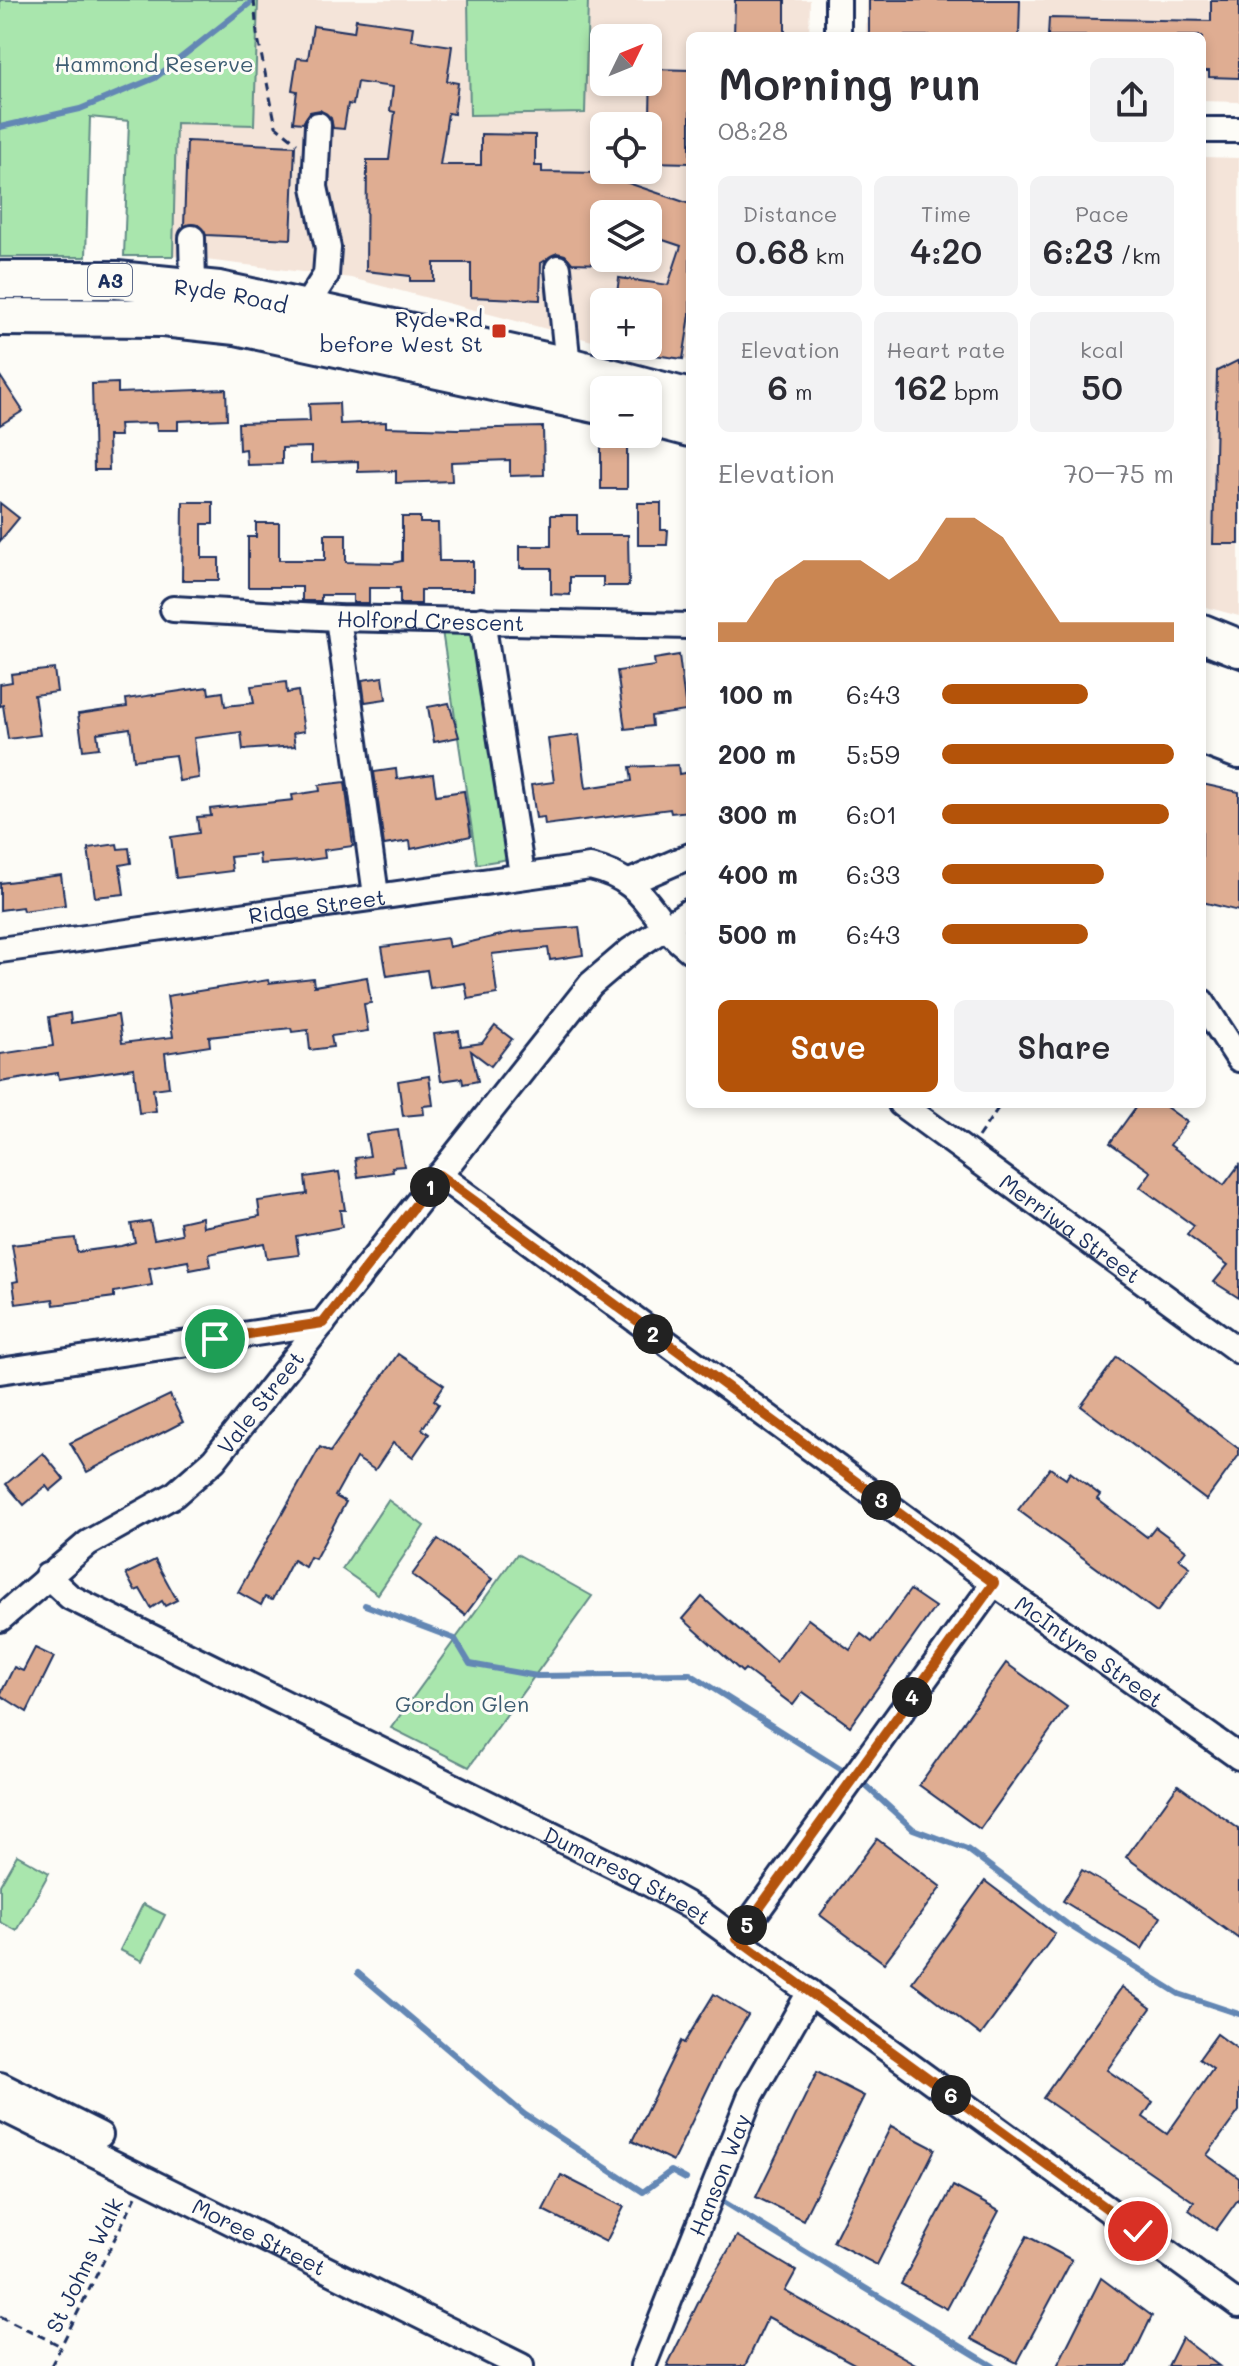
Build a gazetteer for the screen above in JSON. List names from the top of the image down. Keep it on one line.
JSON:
{"streets":{"highway":["A3","Ryde Road"],"street":["Holford Crescent","Ridge Street","Merriwa Street","Vale Street","McIntyre Street","Dumaresq Street","Hanson Way","Moree Street"],"path":["St Johns Walk"]},"crossings":[["Ridge Street","Vale Street"],["Vale Street","McIntyre Street"],["Vale Street","Dumaresq Street"],["Dumaresq Street","Hanson Way"],["Moree Street","St Johns Walk"]],"parks":["Hammond Reserve","Gordon Glen"],"places":{"transit":["Ryde Rd before West St"]},"north":"top right","page":{"map_buttons":["+","−"],"heading":["Morning run","08:28"],"stats":[["Distance","0.68 km"],["Time","4:20"],["Pace","6:23 /km"],["Elevation","6 m"],["Heart rate","162 bpm"],["kcal","50"]],"chart":["Elevation","70–75 m"],"list":[{"name":"100 m","note":"6:43"},{"name":"200 m","note":"5:59"},{"name":"300 m","note":"6:01"},{"name":"400 m","note":"6:33"},{"name":"500 m","note":"6:43"}],"buttons":["Save","Share"],"pins":["1","2","3","4","5","6"]}}
